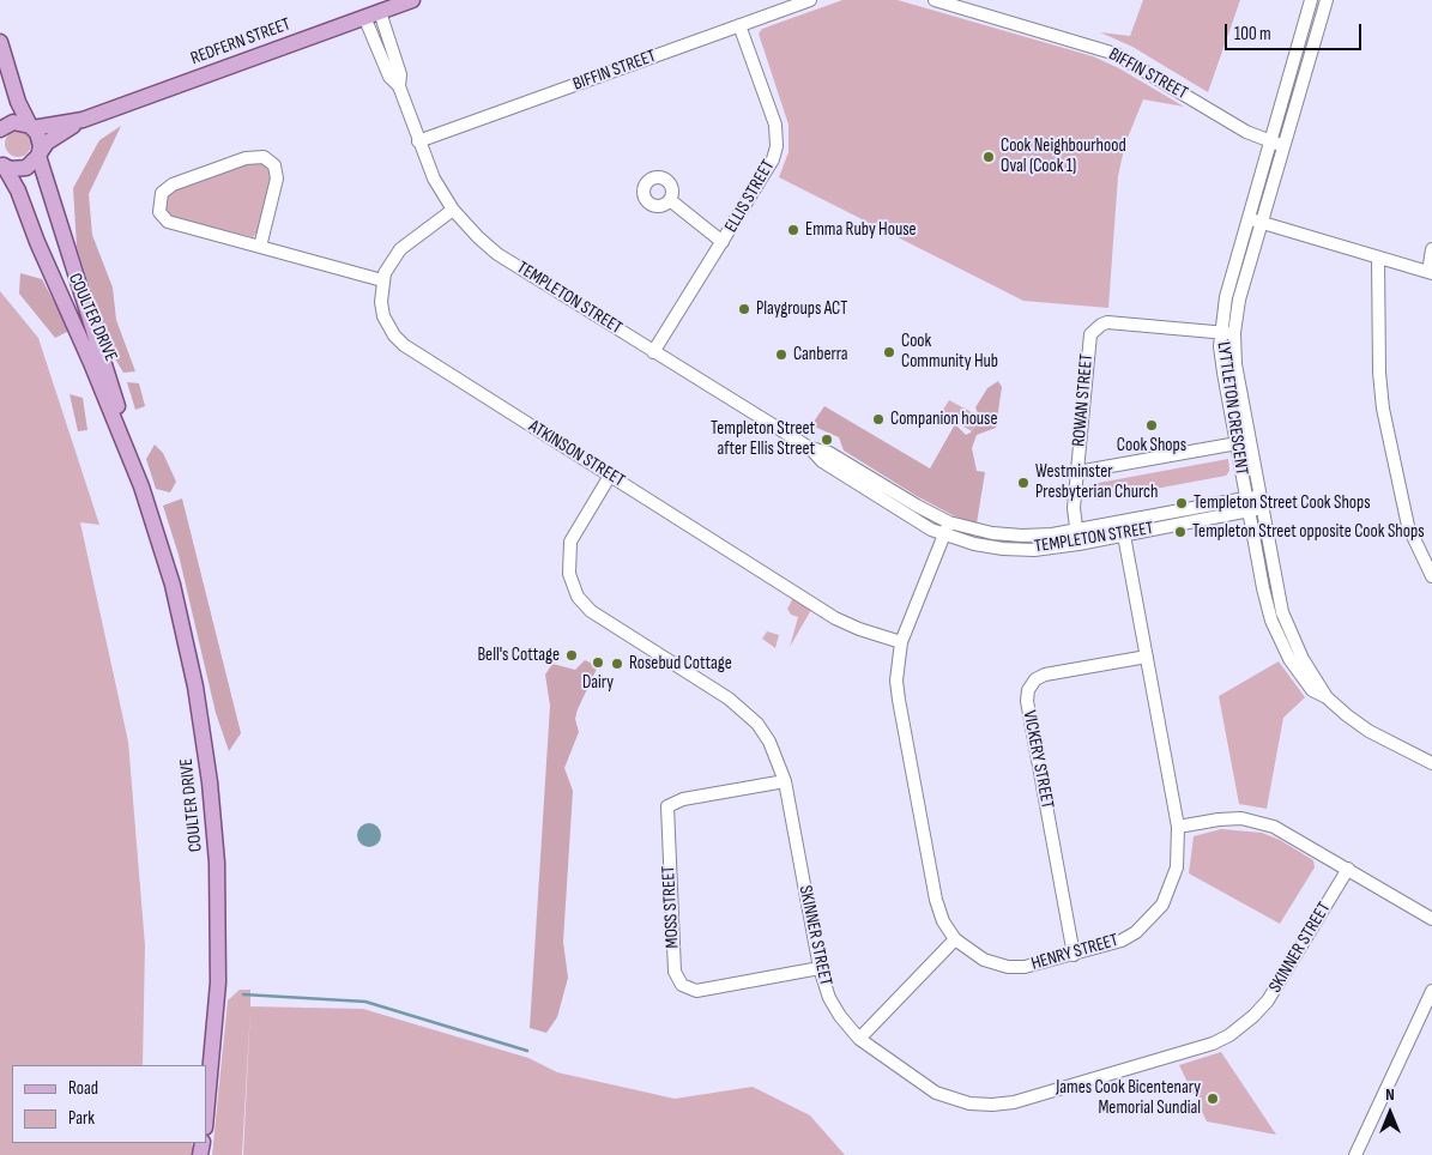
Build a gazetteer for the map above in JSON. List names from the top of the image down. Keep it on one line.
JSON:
{"streets":{"main road":["REDFERN STREET","COULTER DRIVE"],"street":["BIFFIN STREET","ELLIS STREET","TEMPLETON STREET","ROWAN STREET","LYTTLETON CRESCENT","ATKINSON STREET","VICKERY STREET","MOSS STREET","SKINNER STREET","HENRY STREET"]},"crossings":[["REDFERN STREET","TEMPLETON STREET"],["REDFERN STREET","COULTER DRIVE"],["BIFFIN STREET","ELLIS STREET"],["BIFFIN STREET","TEMPLETON STREET"],["BIFFIN STREET","LYTTLETON CRESCENT"],["ELLIS STREET","TEMPLETON STREET"],["TEMPLETON STREET","ROWAN STREET"],["TEMPLETON STREET","LYTTLETON CRESCENT"],["TEMPLETON STREET","ATKINSON STREET"],["TEMPLETON STREET","HENRY STREET"],["ROWAN STREET","LYTTLETON CRESCENT"],["ATKINSON STREET","SKINNER STREET"],["ATKINSON STREET","HENRY STREET"],["VICKERY STREET","HENRY STREET"],["MOSS STREET","SKINNER STREET"]],"places":["Cook Neighbourhood Oval (Cook 1)","Emma Ruby House","Playgroups ACT","Cook Community Hub","Canberra","Companion house","Cook Shops","Templeton Street after Ellis Street","Westminster Presbyterian Church","Templeton Street Cook Shops","Templeton Street opposite Cook Shops","Bell's Cottage","Dairy","Rosebud Cottage","James Cook Bicentenary Memorial Sundial"],"legend":["Road","Park"],"scale_bar":"100 m","north":"top"}
